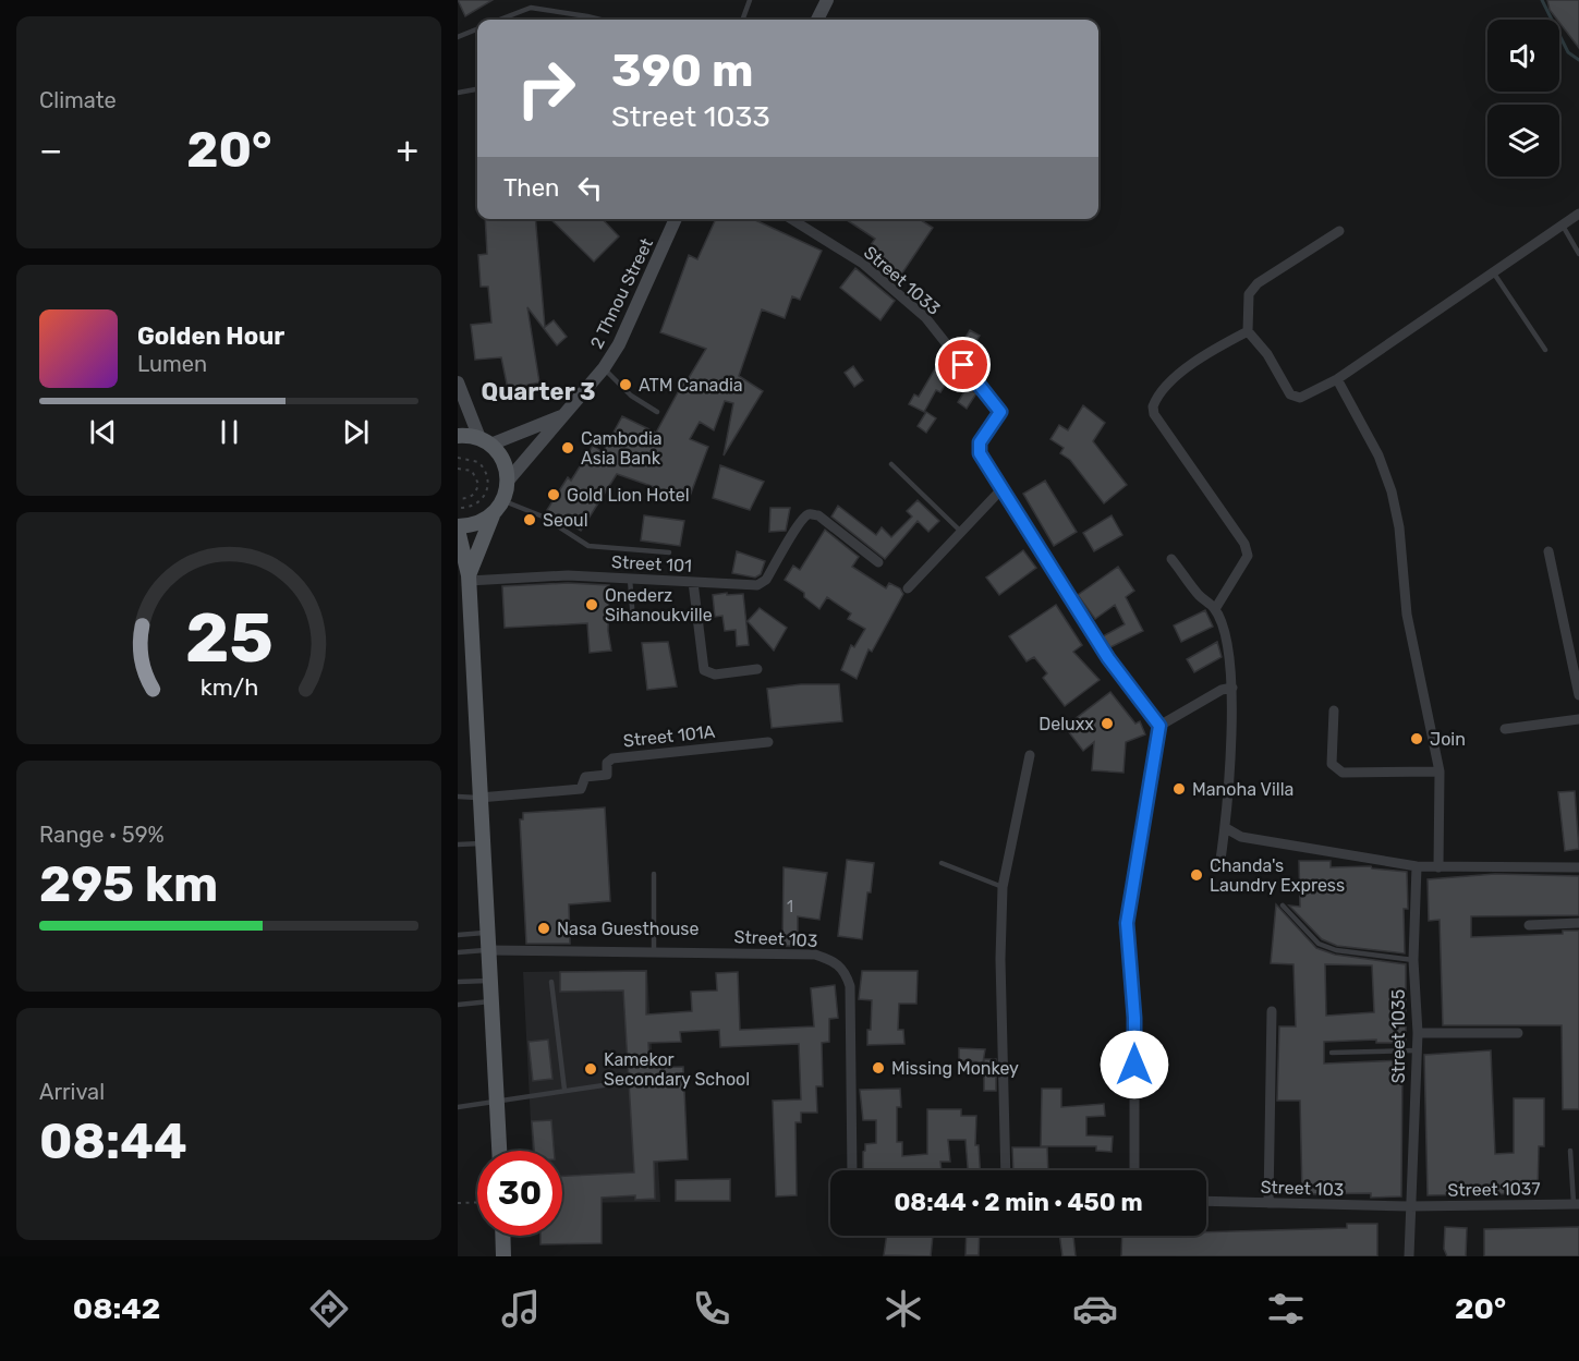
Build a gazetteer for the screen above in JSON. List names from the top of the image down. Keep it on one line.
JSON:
{"streets":{"main road":["2 Thnou Street"],"street":["Street 1033","Street 101","Street 101A","Street 103","Street 1035","Street 1037"]},"crossings":[["Street 103","Street 1035"],["Street 103","Street 1037"],["Street 1035","Street 1037"]],"districts":["Quarter 3"],"places":["ATM Canadia","Cambodia Asia Bank","Gold Lion Hotel","Seoul","Onederz Sihanoukville","Deluxx","Join","Manoha Villa","Chanda's Laundry Express","Nasa Guesthouse","Missing Monkey","Kamekor Secondary School"],"house_numbers":["1"],"page":{"tile":["Climate",["Range · 59%","295 km"],["Arrival","08:44"]],"turn":["390 m","Street 1033"],"heat":["−","20°","+"],"then":"Then","song":["Golden Hour","Lumen"],"limit":"30","trip":"08:44 · 2 min · 450 m","tabs":["08:42","20°"],"gauge":["25","km/h"]}}
